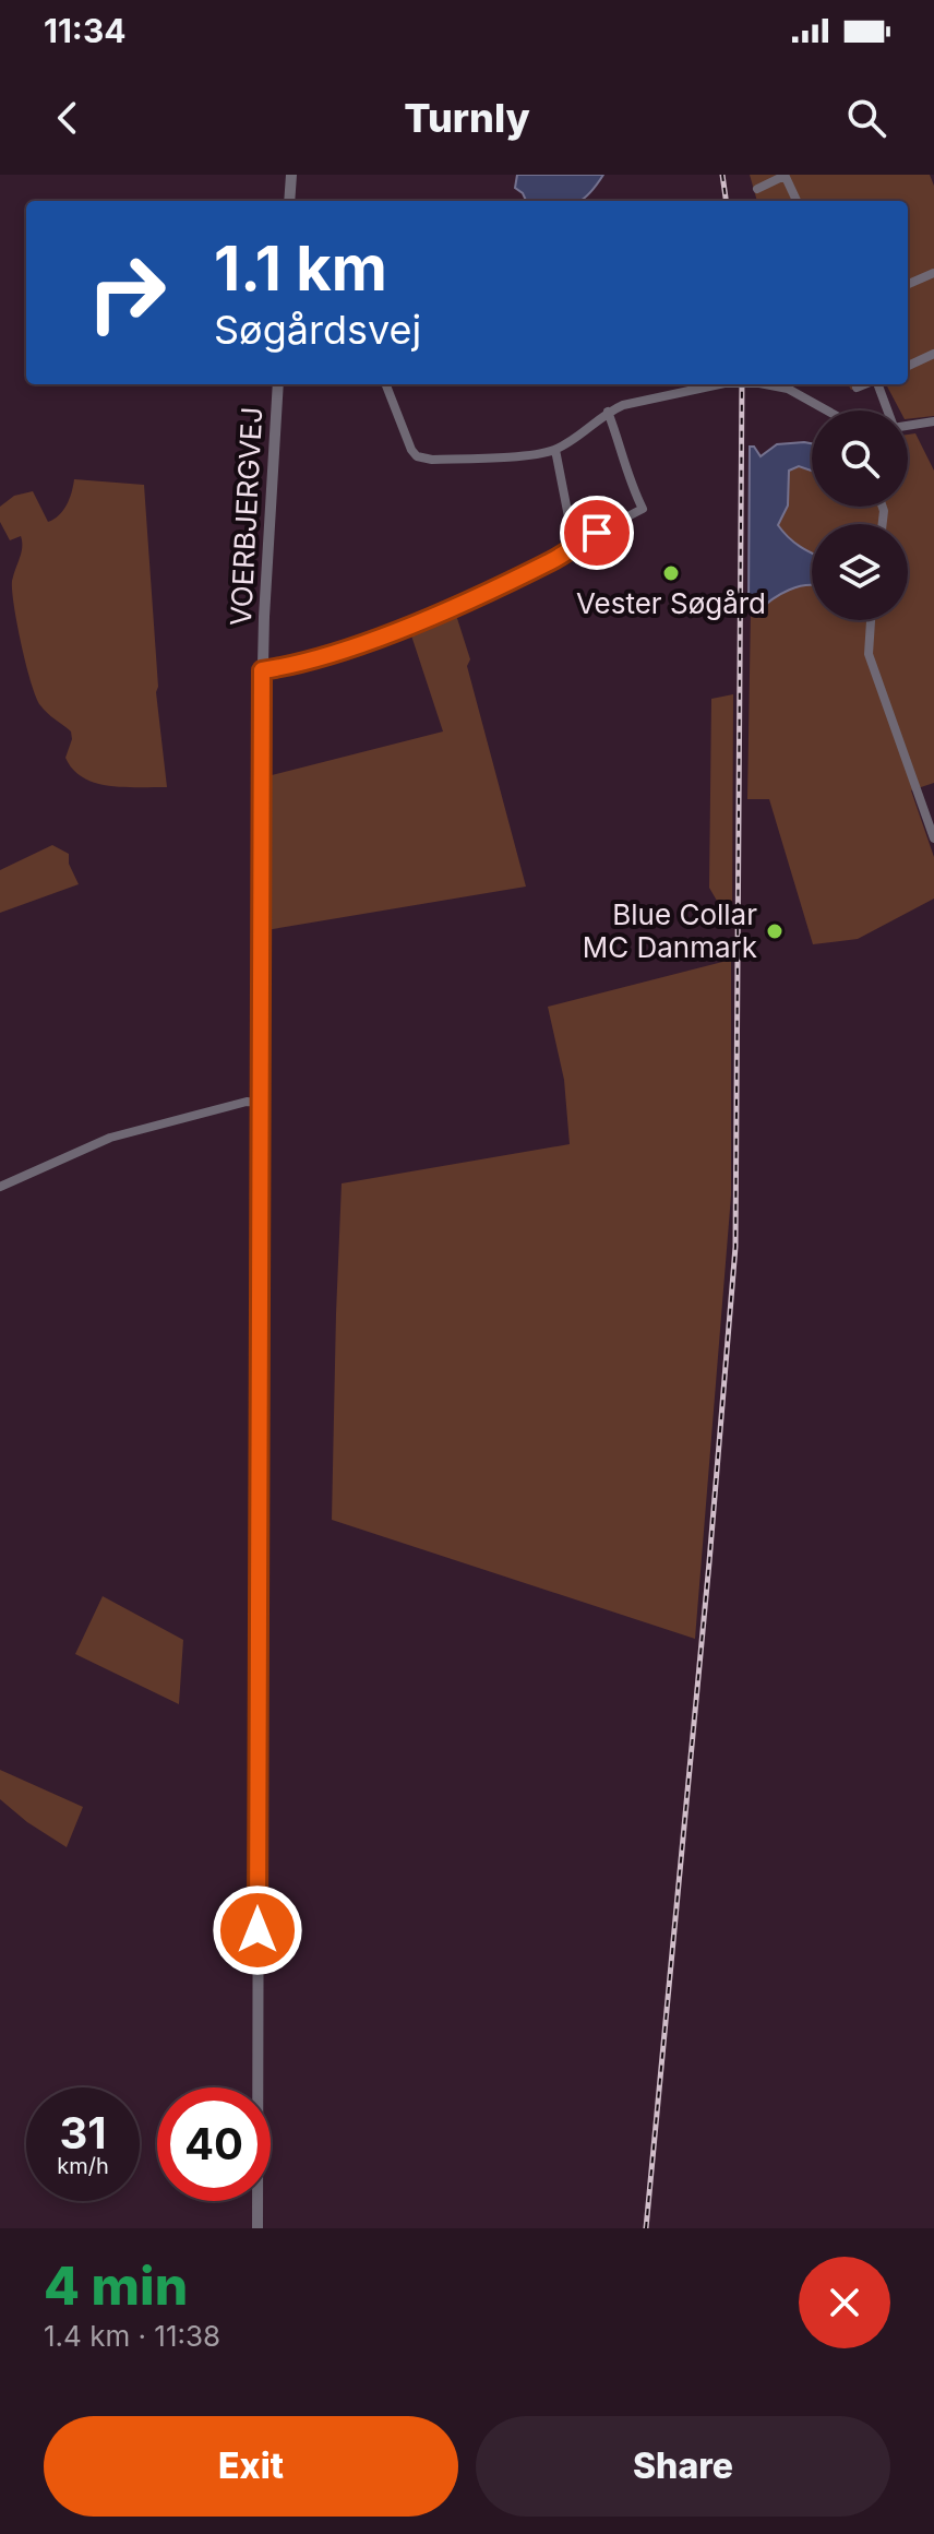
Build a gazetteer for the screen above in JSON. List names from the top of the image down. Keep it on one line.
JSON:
{"streets":{"street":["VOERBJERGVEJ"]},"places":["Vester Søgård","Blue Collar MC Danmark"],"page":{"status":"11:34","header":"Turnly","turn":["1.1 km","Søgårdsvej"],"speed":"31 km/h","limit":"40","heading":["4 min","1.4 km · 11:38"],"buttons":["Exit","Share"]}}
